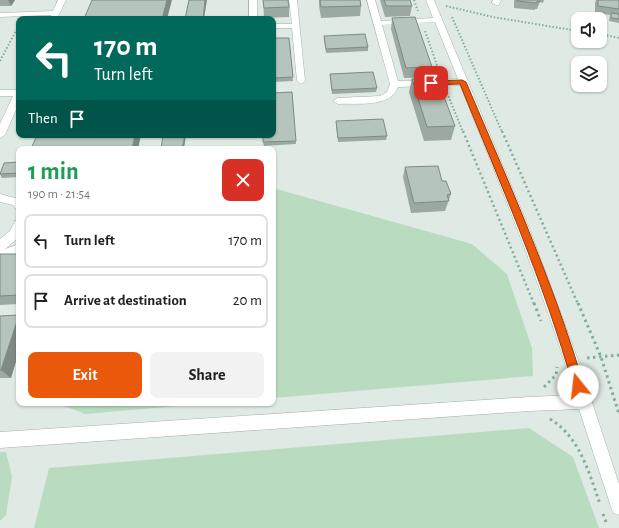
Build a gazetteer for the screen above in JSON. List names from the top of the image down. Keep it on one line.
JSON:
{"page":{"turn":["170 m","Turn left"],"then":"Then","heading":["1 min","190 m · 21:54"],"list":[{"name":"Turn left","value":"170 m"},{"name":"Arrive at destination","value":"20 m"}],"buttons":["Exit","Share"]}}
